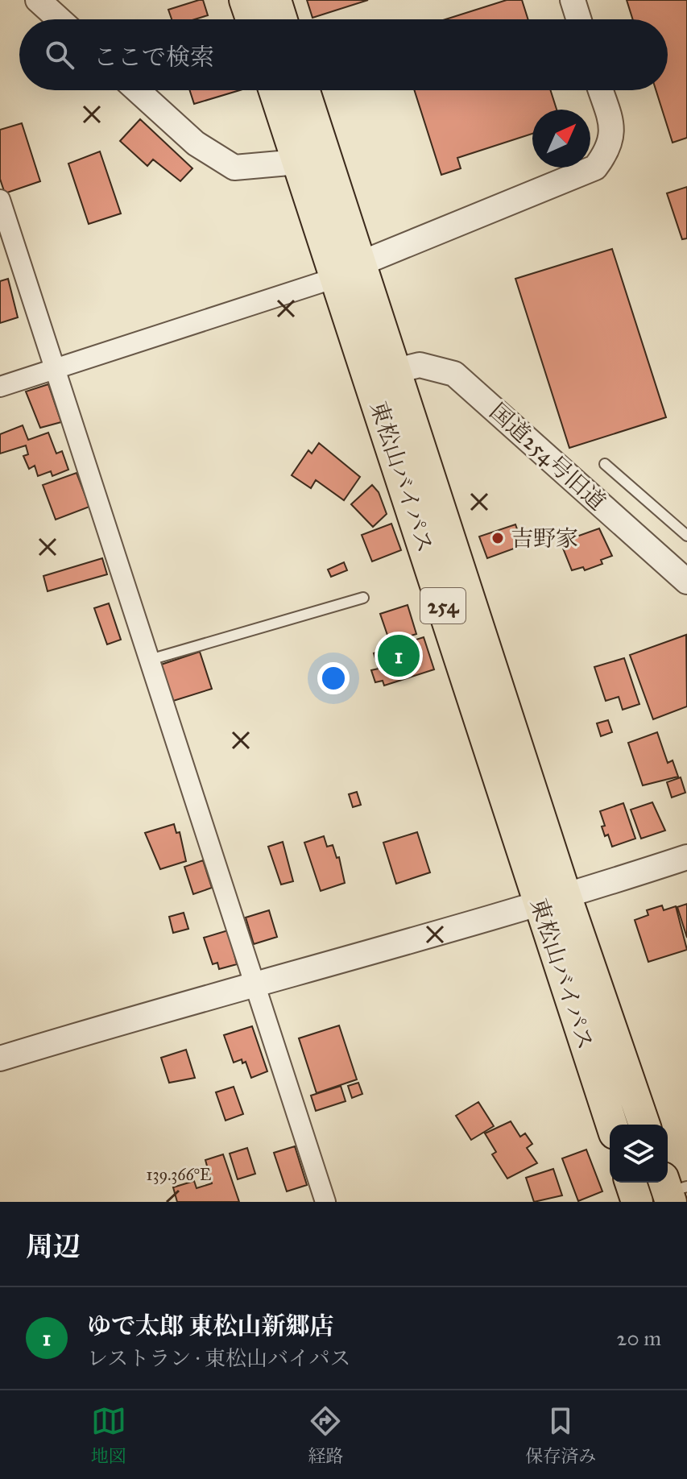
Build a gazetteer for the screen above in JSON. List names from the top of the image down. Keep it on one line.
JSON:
{"streets":{"highway":["東松山バイパス","254"],"street":["国道254号旧道"]},"crossings":[["国道254号旧道","東松山バイパス"]],"places":["吉野家"],"north":"top right","page":{"search":"ここで検索","pins":"1","heading":"周辺","list":[{"mark":"1","name":"ゆで太郎 東松山新郷店","note":"レストラン · 東松山バイパス","value":"20 m"}],"nav":["地図","経路","保存済み"]},"coordinates":["139.366°E"]}
